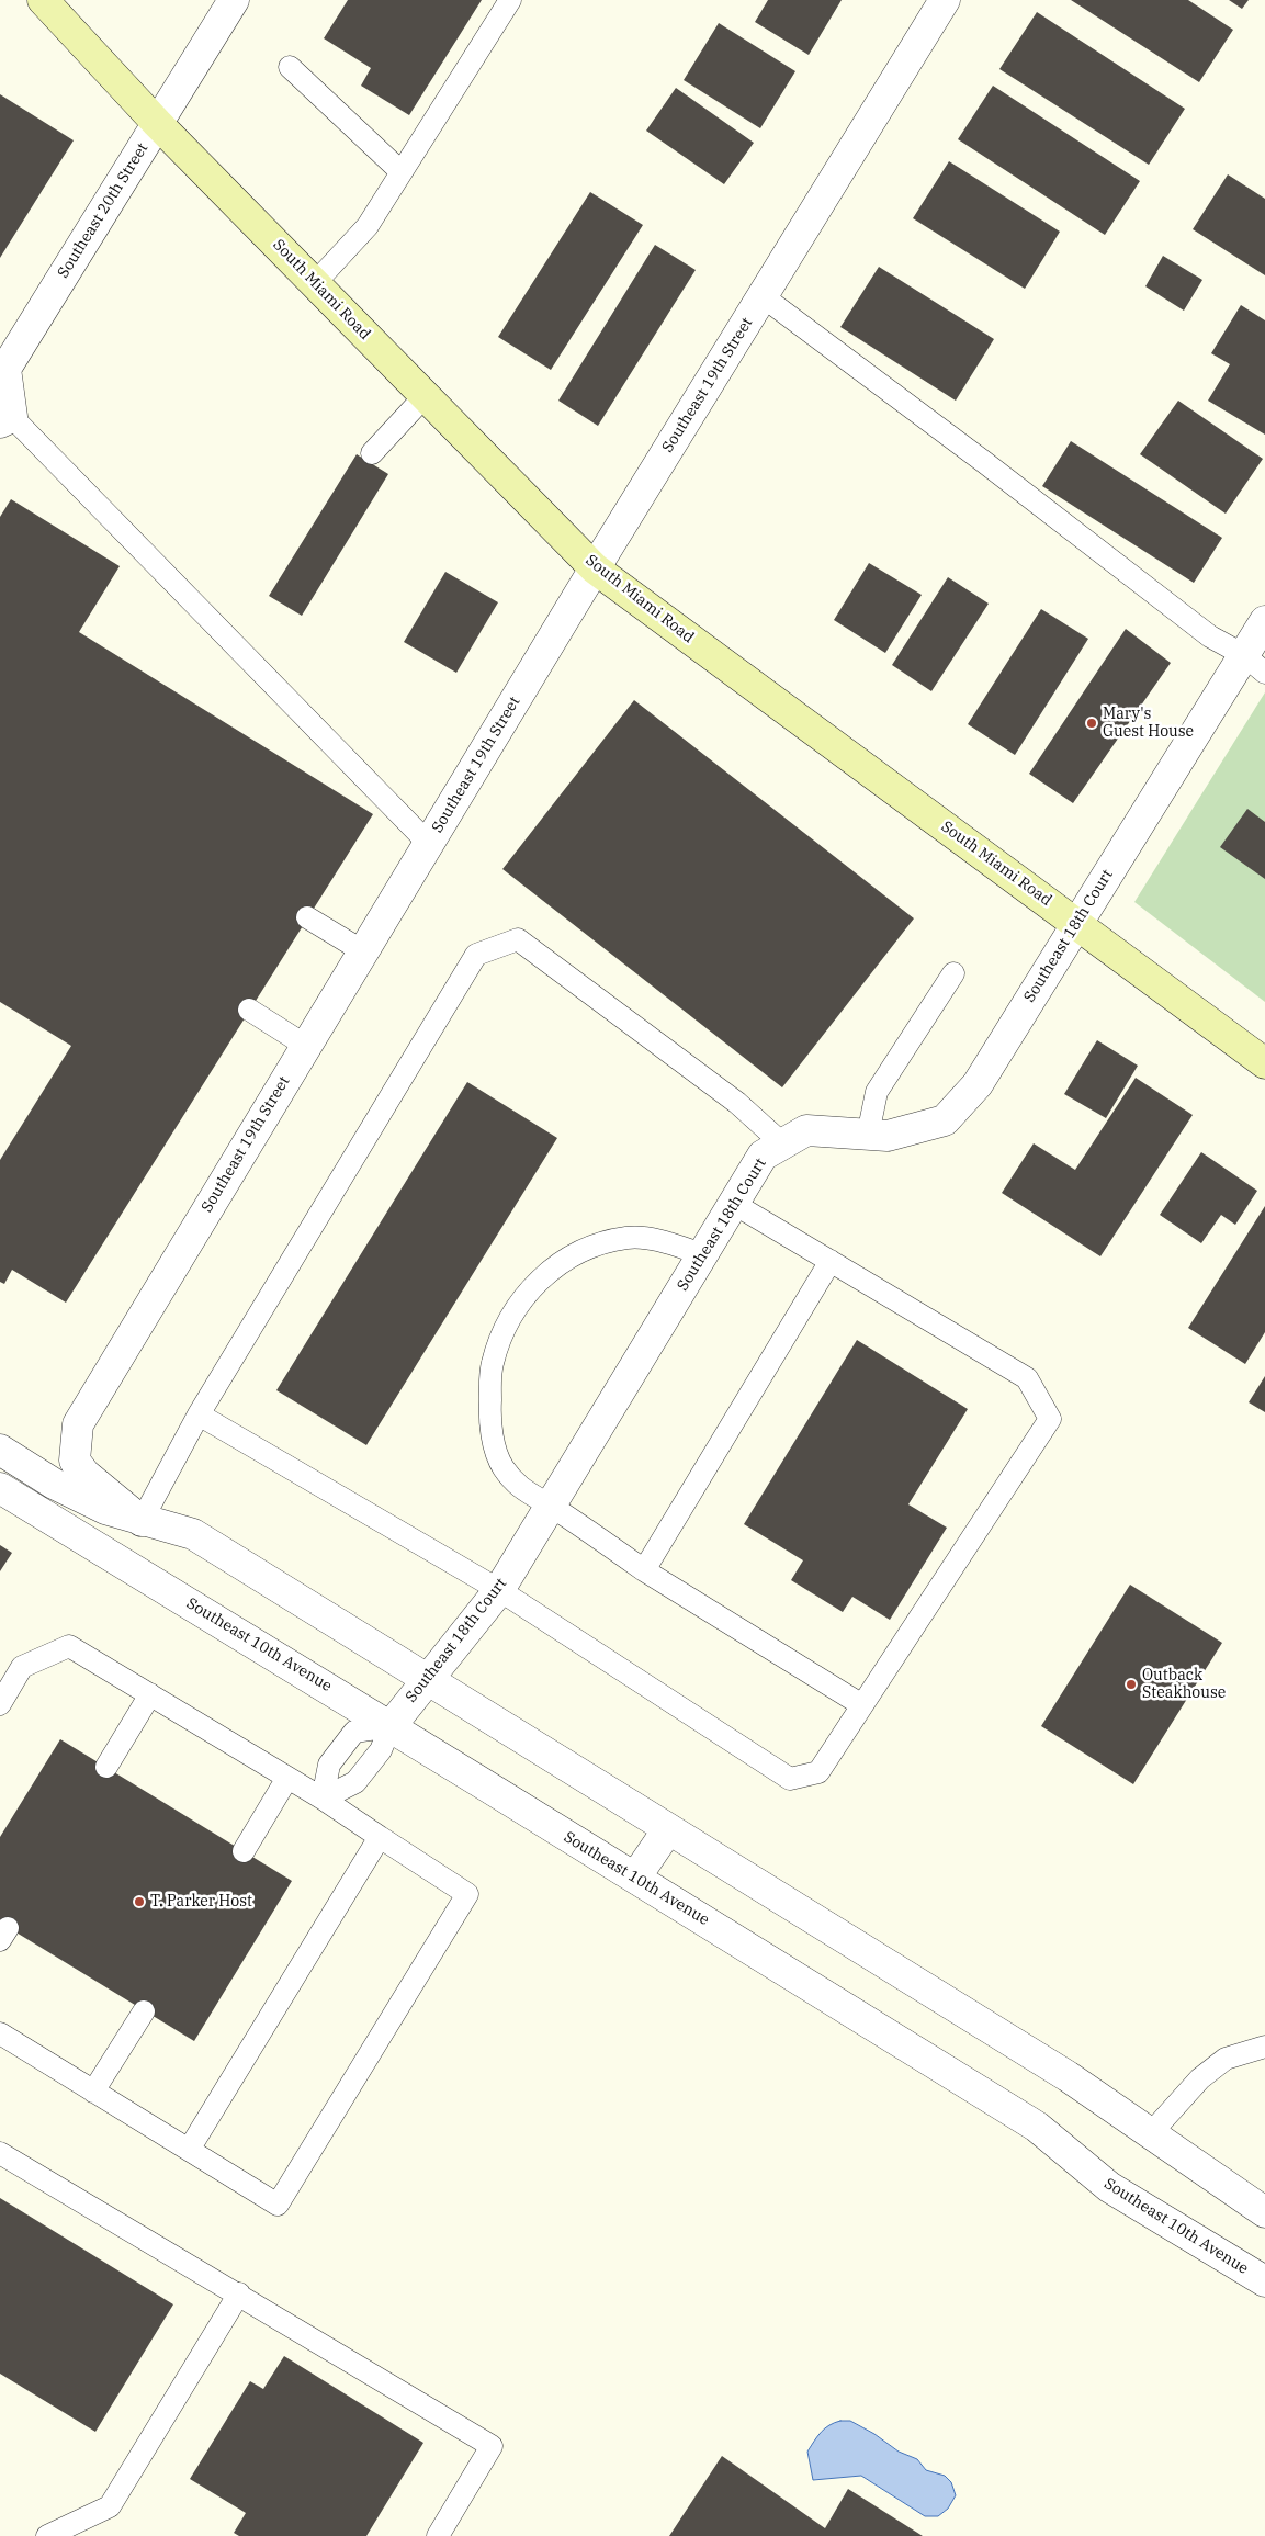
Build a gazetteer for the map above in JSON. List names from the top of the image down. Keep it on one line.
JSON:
{"streets":{"street":["Southeast 20th Street","South Miami Road","Southeast 19th Street","Southeast 18th Court","Southeast 10th Avenue"]},"crossings":[["Southeast 20th Street","South Miami Road"],["South Miami Road","Southeast 19th Street"],["South Miami Road","Southeast 18th Court"],["Southeast 18th Court","Southeast 10th Avenue"]],"places":["Mary's Guest House","Outback Steakhouse","T. Parker Host"]}
